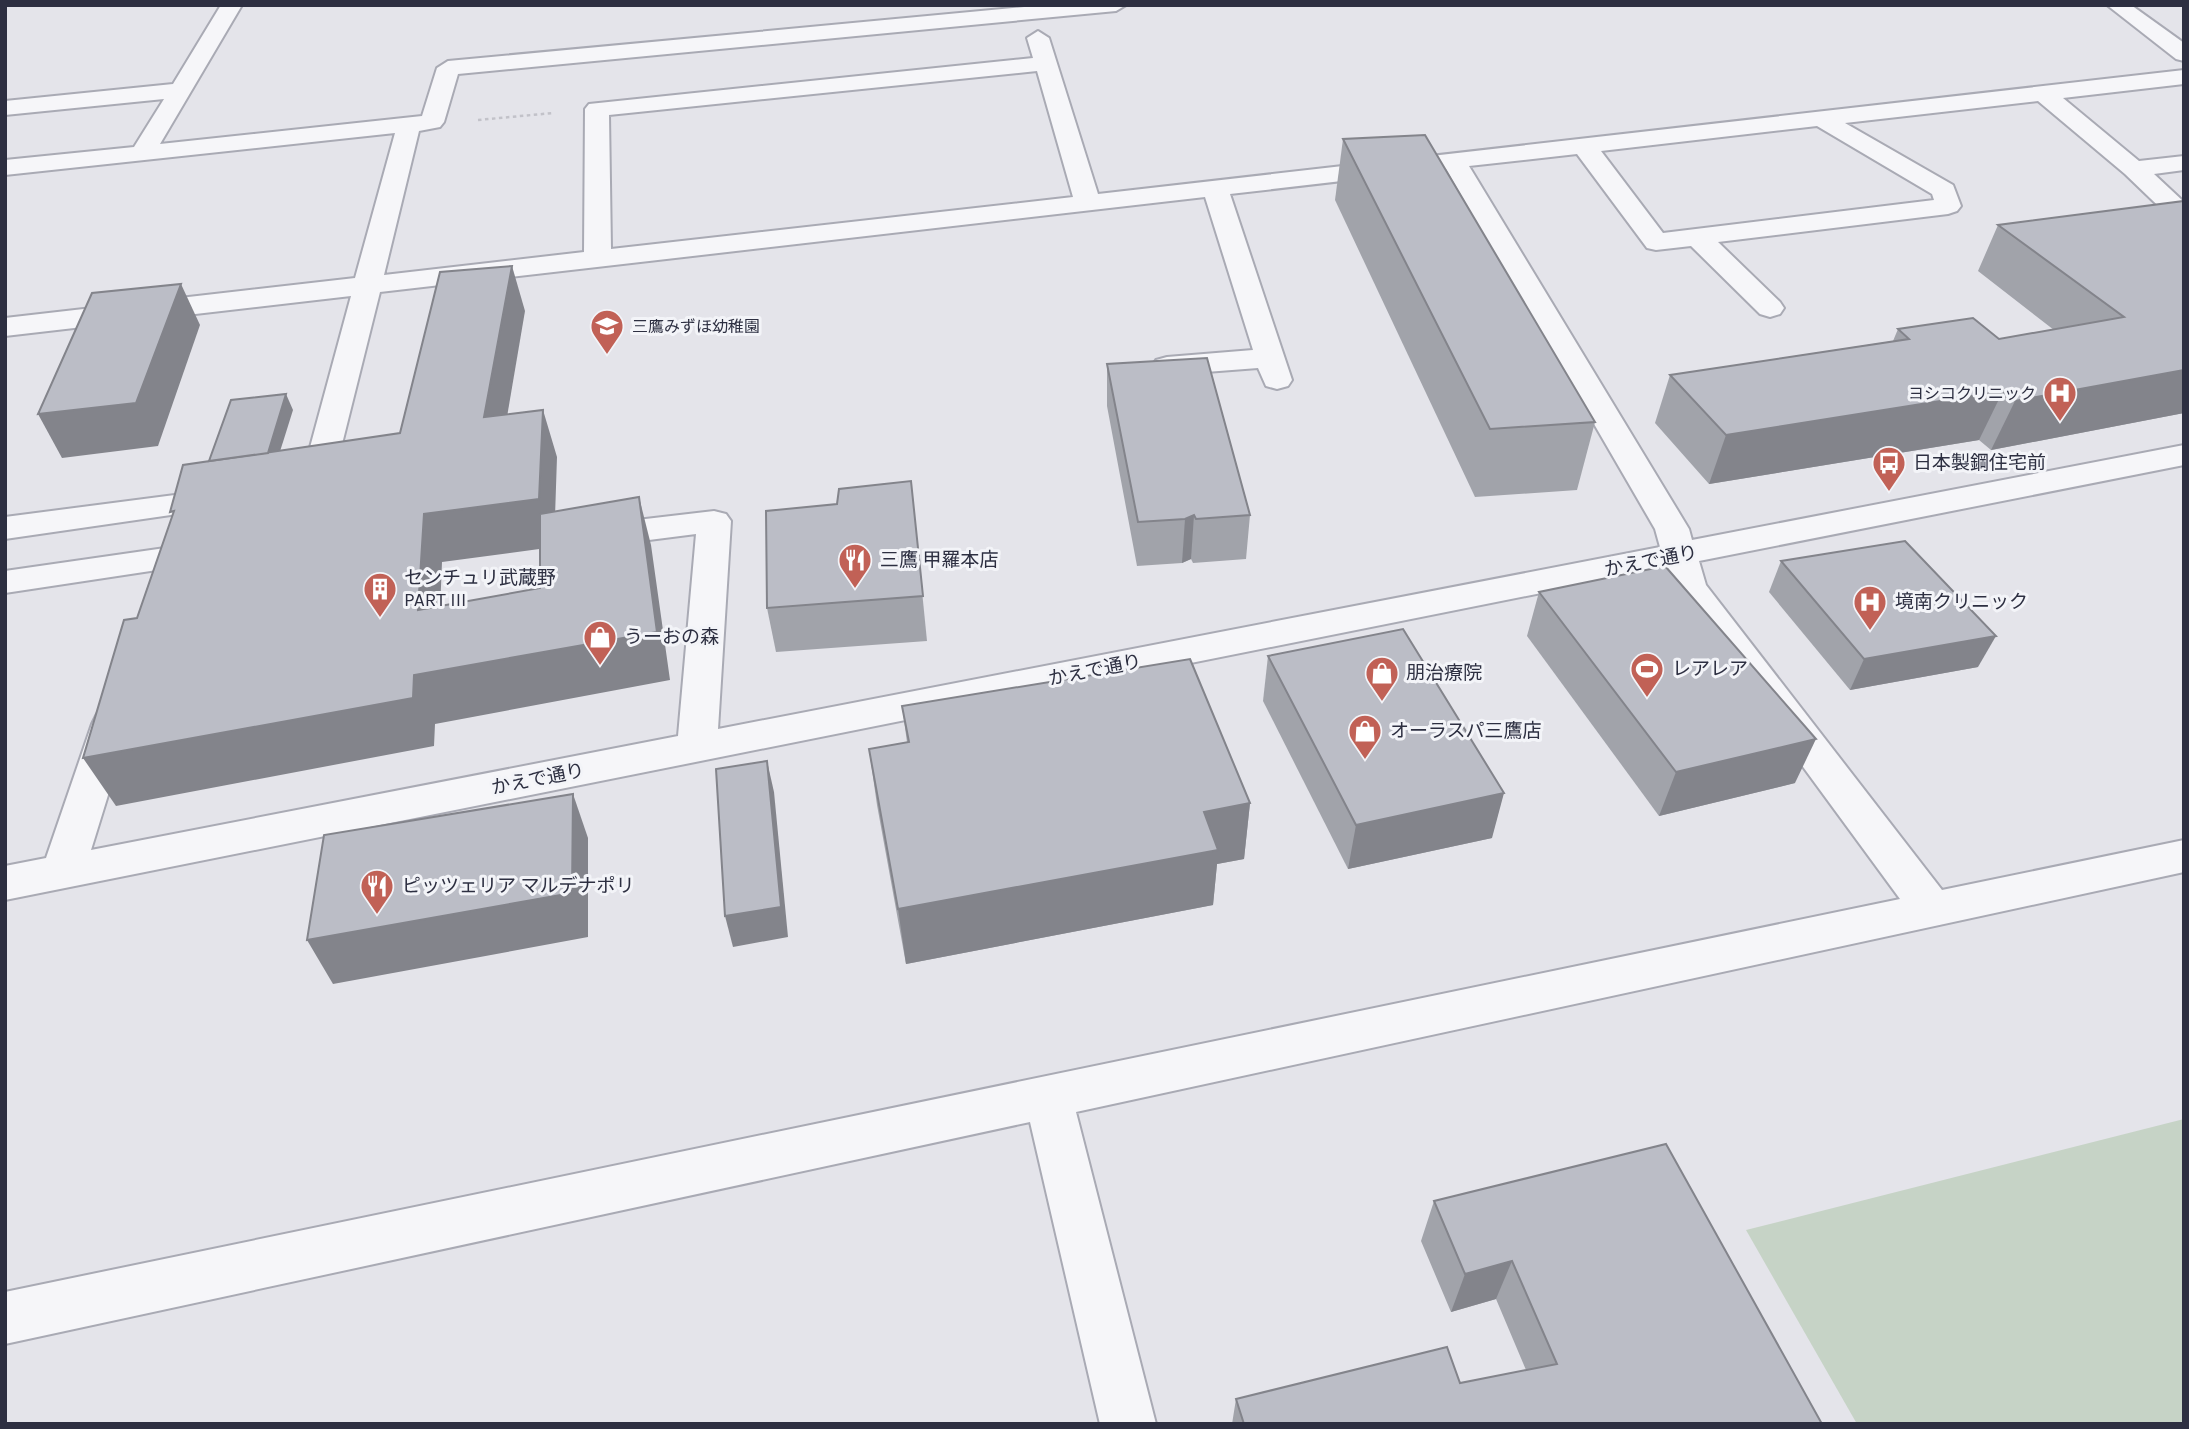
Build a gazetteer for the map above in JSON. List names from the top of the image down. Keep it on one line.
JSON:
{"streets":{"street":["かえで通り"]},"places":{"school or university":["三鷹みずほ幼稚園"],"hospital":["ヨシコクリニック","境南クリニック"],"bus stop":["日本製鋼住宅前"],"restaurant":["三鷹 甲羅本店","ピッツェリア マルデナポリ"],"building":["センチュリ武蔵野 PART III"],"shop":["うーおの森","朋治療院","オーラスパ三鷹店"],"sports":["レアレア"]}}
